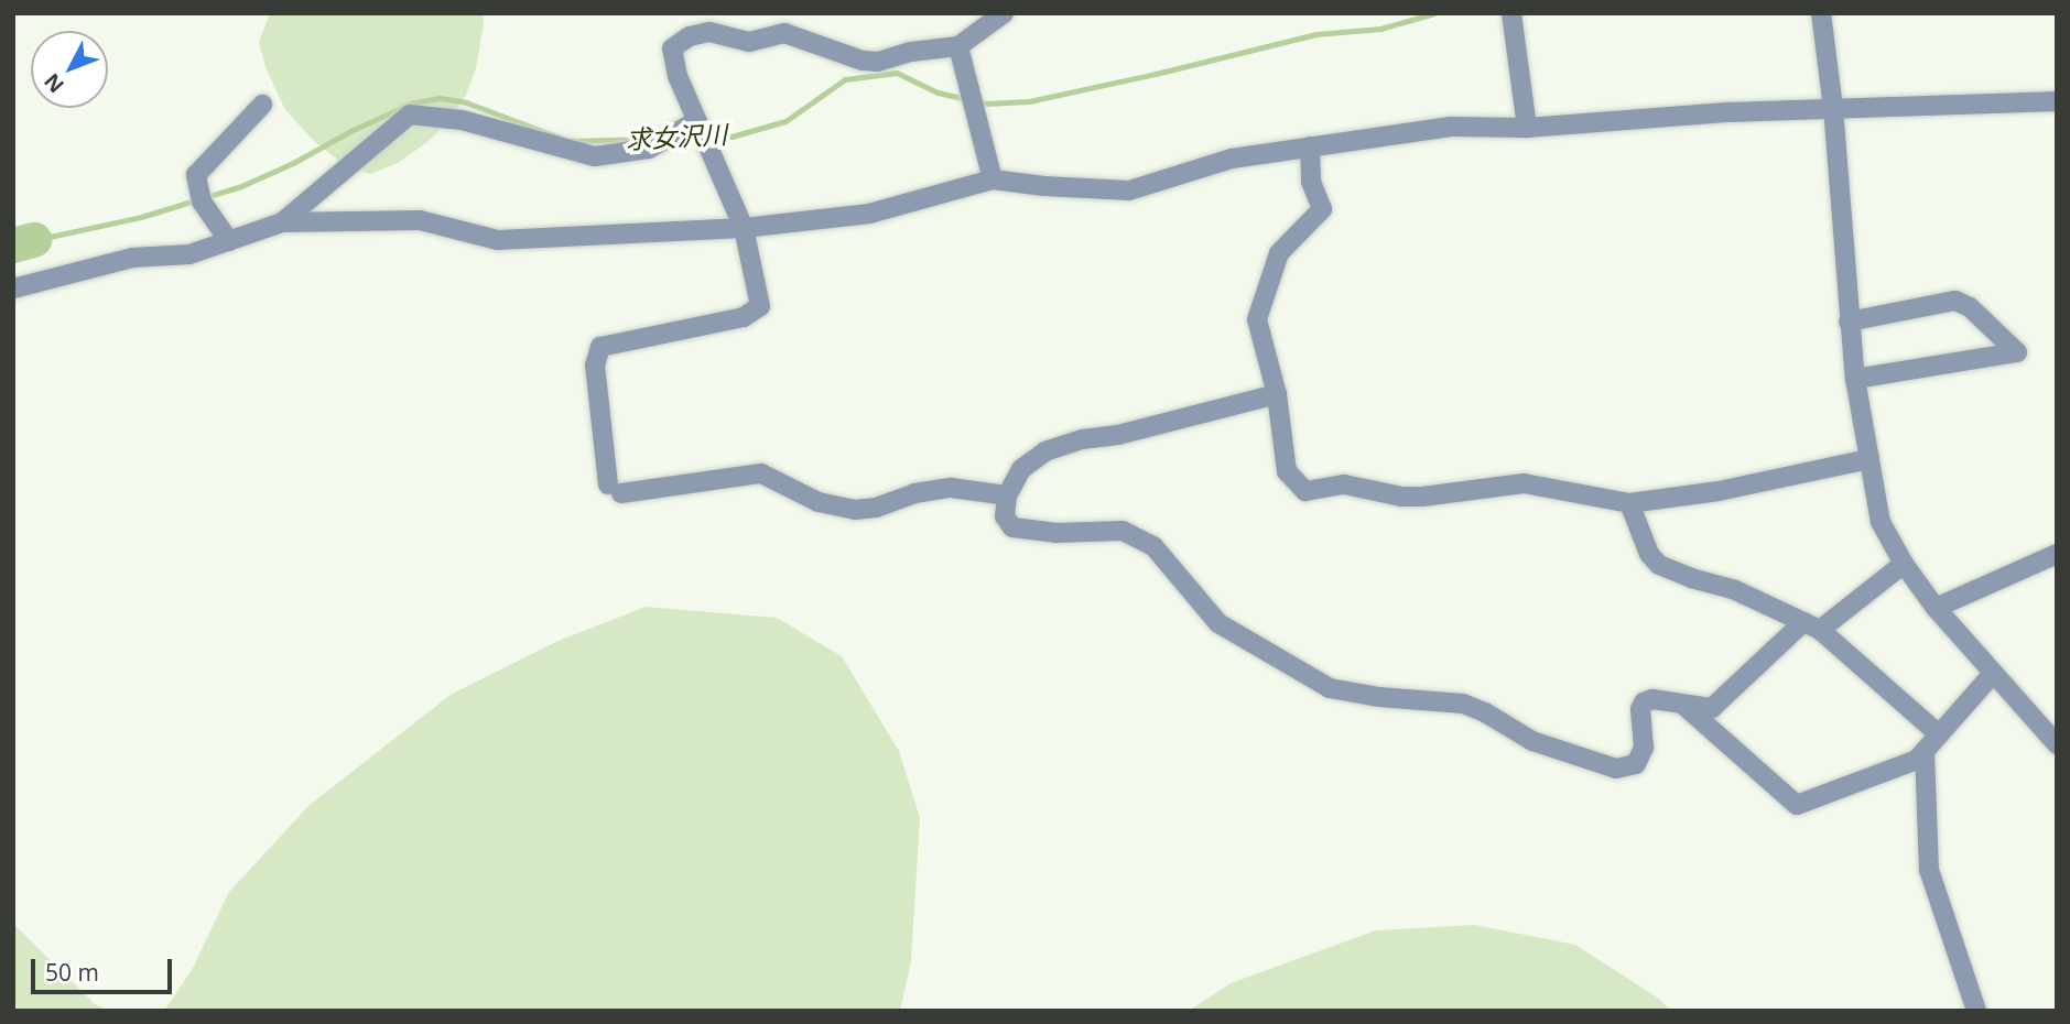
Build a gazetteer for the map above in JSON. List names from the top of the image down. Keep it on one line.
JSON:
{"water":["求女沢川"],"scale_bar":"50 m","north":"bottom left"}
